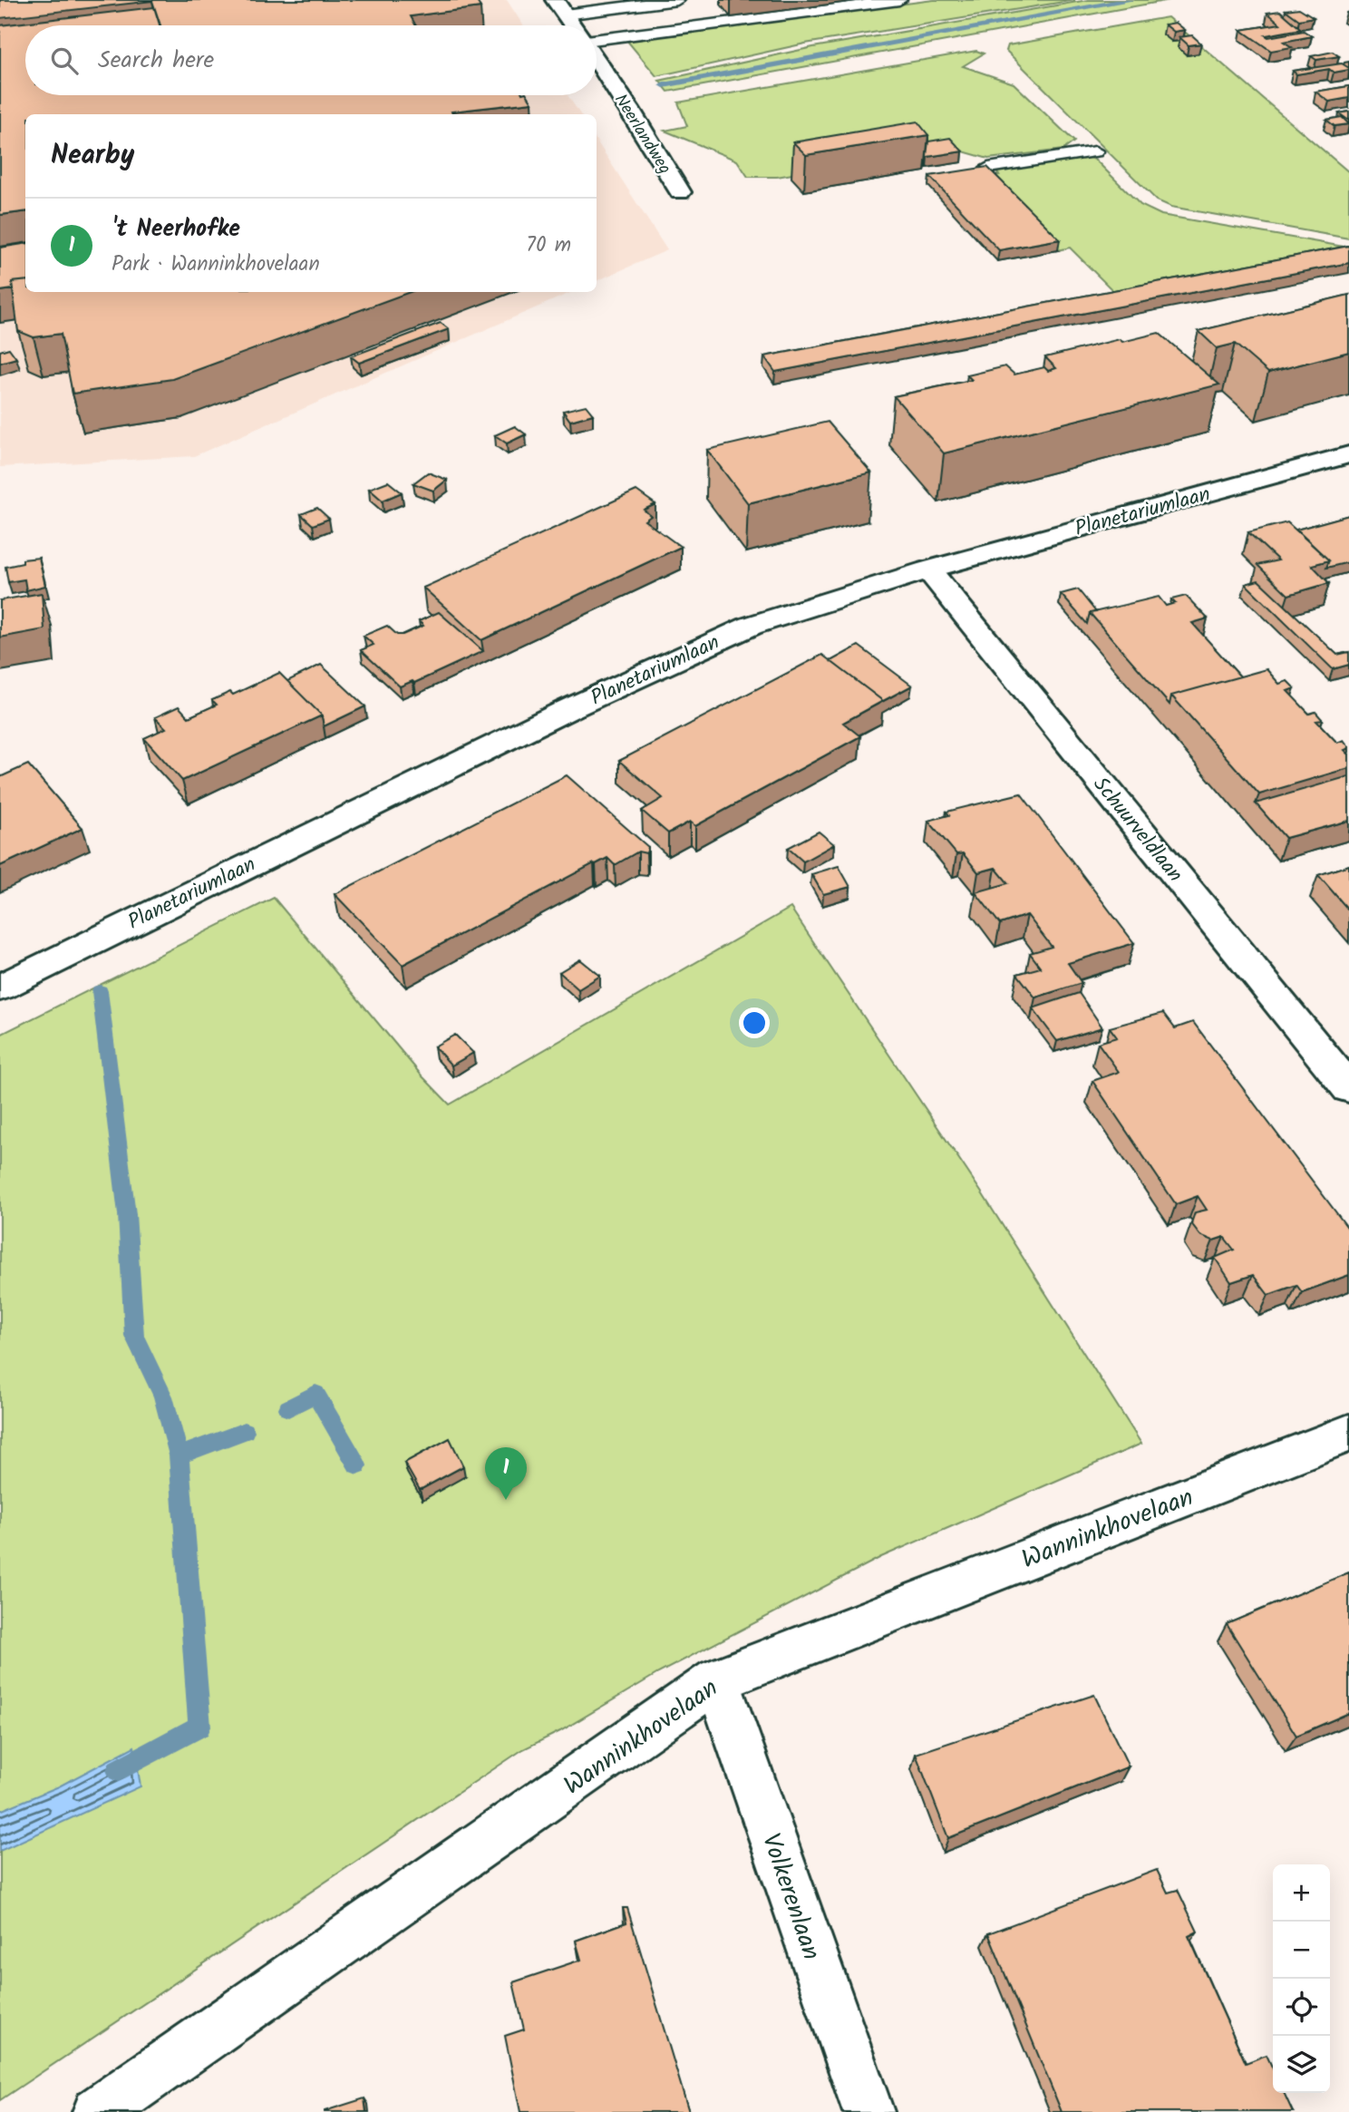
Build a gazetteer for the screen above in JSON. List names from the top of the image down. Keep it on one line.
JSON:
{"streets":{"street":["Neerlandweg","Planetariumlaan","Schuurveldlaan","Wanninkhovelaan","Volkerenlaan"]},"crossings":[["Planetariumlaan","Schuurveldlaan"],["Wanninkhovelaan","Volkerenlaan"]],"page":{"search":"Search here","heading":"Nearby","list":[{"mark":"1","name":"'t Neerhofke","note":"Park · Wanninkhovelaan","value":"70 m"}],"pins":"1","map_buttons":["+","−"]}}
